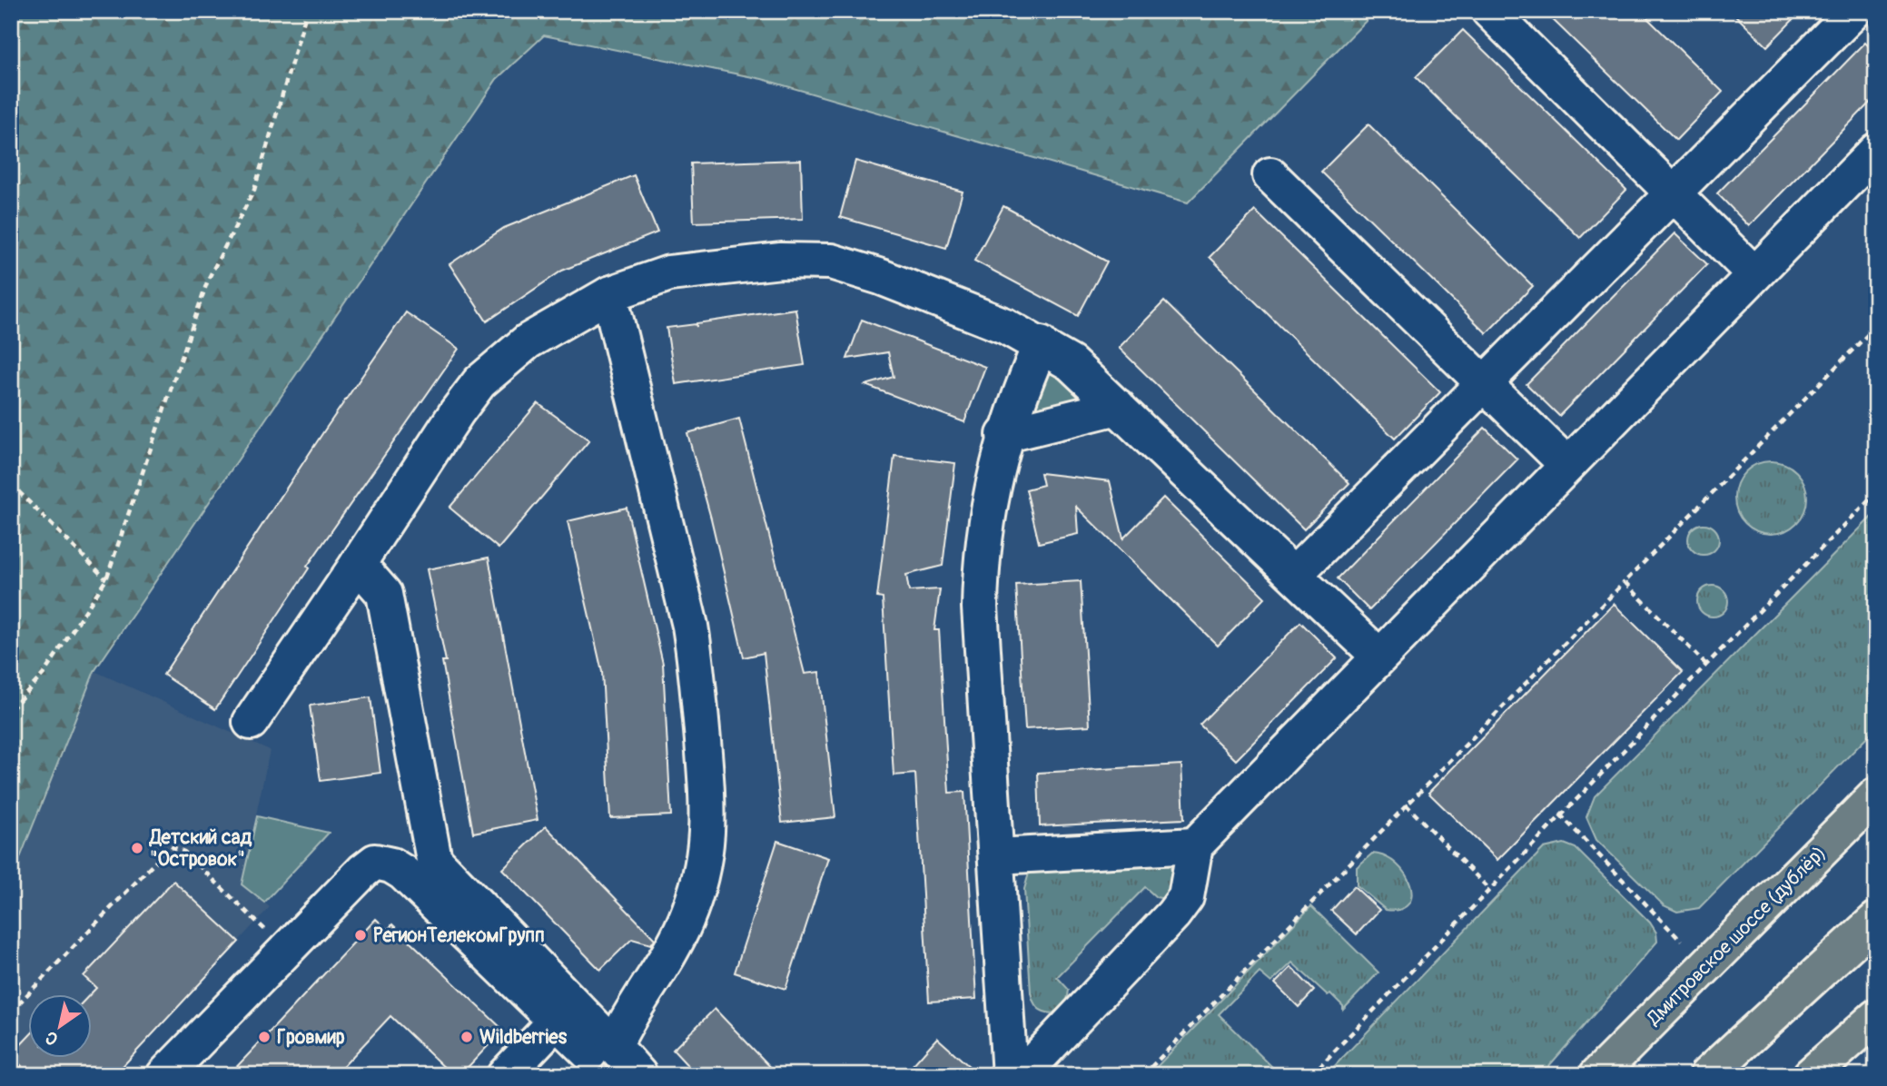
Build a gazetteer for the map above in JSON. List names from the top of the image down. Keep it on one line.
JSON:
{"streets":{"main road":["Дмитровское шоссе (дублёр)"]},"places":["Детский сад \"Островок\"","РегионТелекомГрупп","Гровмир","Wildberries"],"north":"bottom left"}
